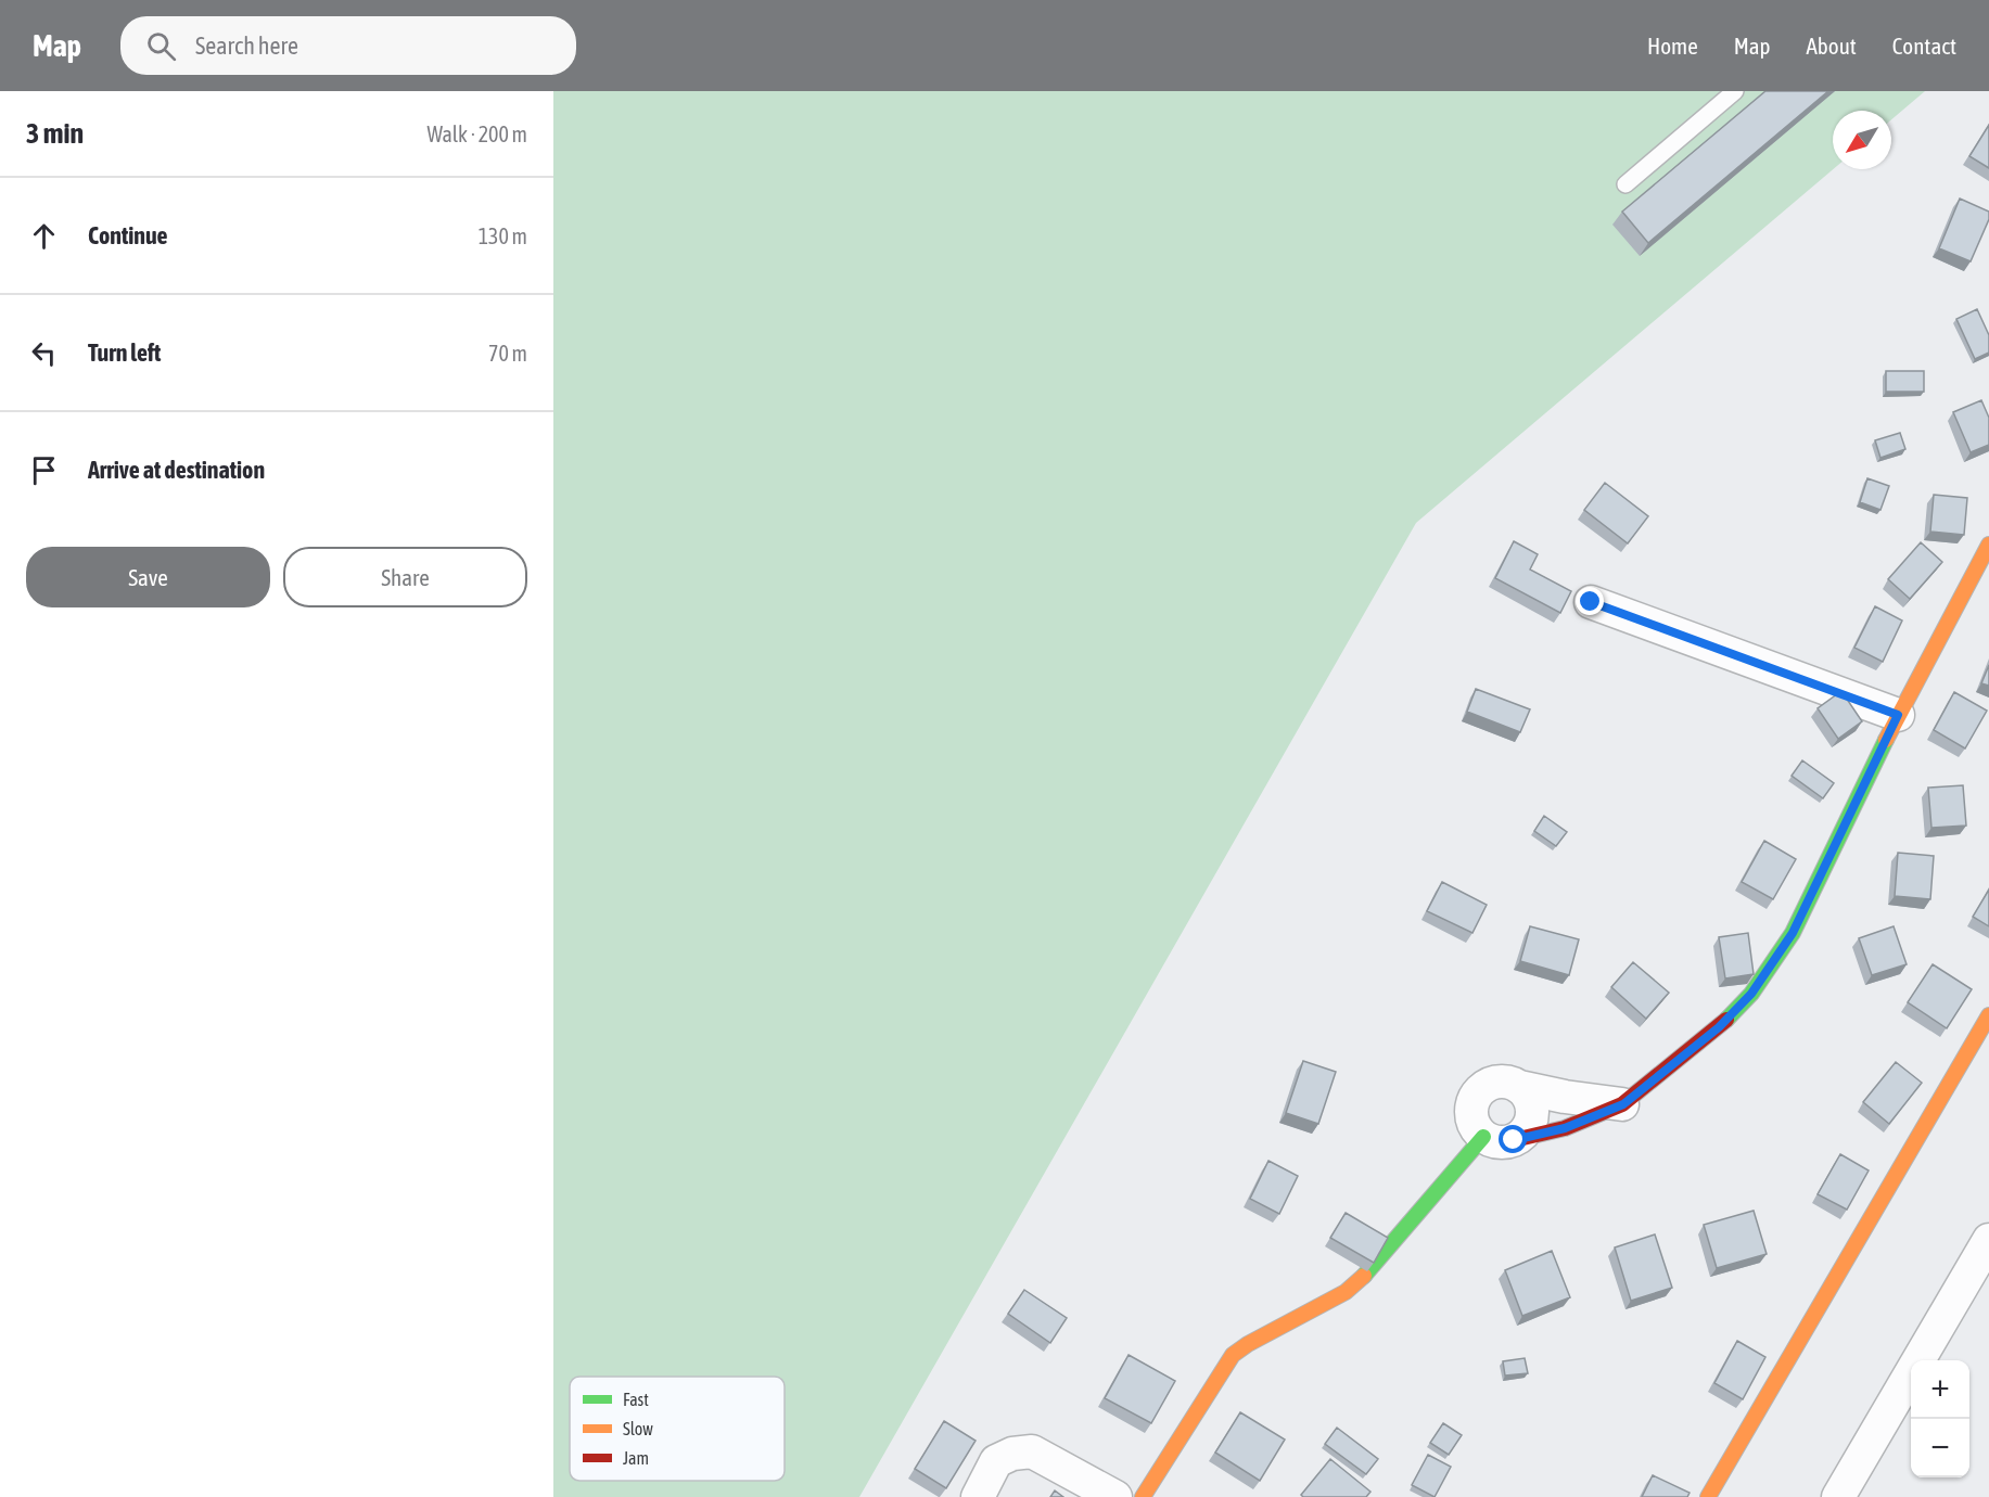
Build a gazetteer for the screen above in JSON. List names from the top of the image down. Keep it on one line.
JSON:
{"legend":["Fast","Slow","Jam"],"north":"bottom left","page":{"header":"Map","search":"Search here","nav":["Home","Map","About","Contact"],"heading":["3 min","Walk · 200 m"],"list":[["Continue","130 m"],["Turn left","70 m"],"Arrive at destination"],"buttons":["Save","Share"],"map_buttons":["+","−"]}}
